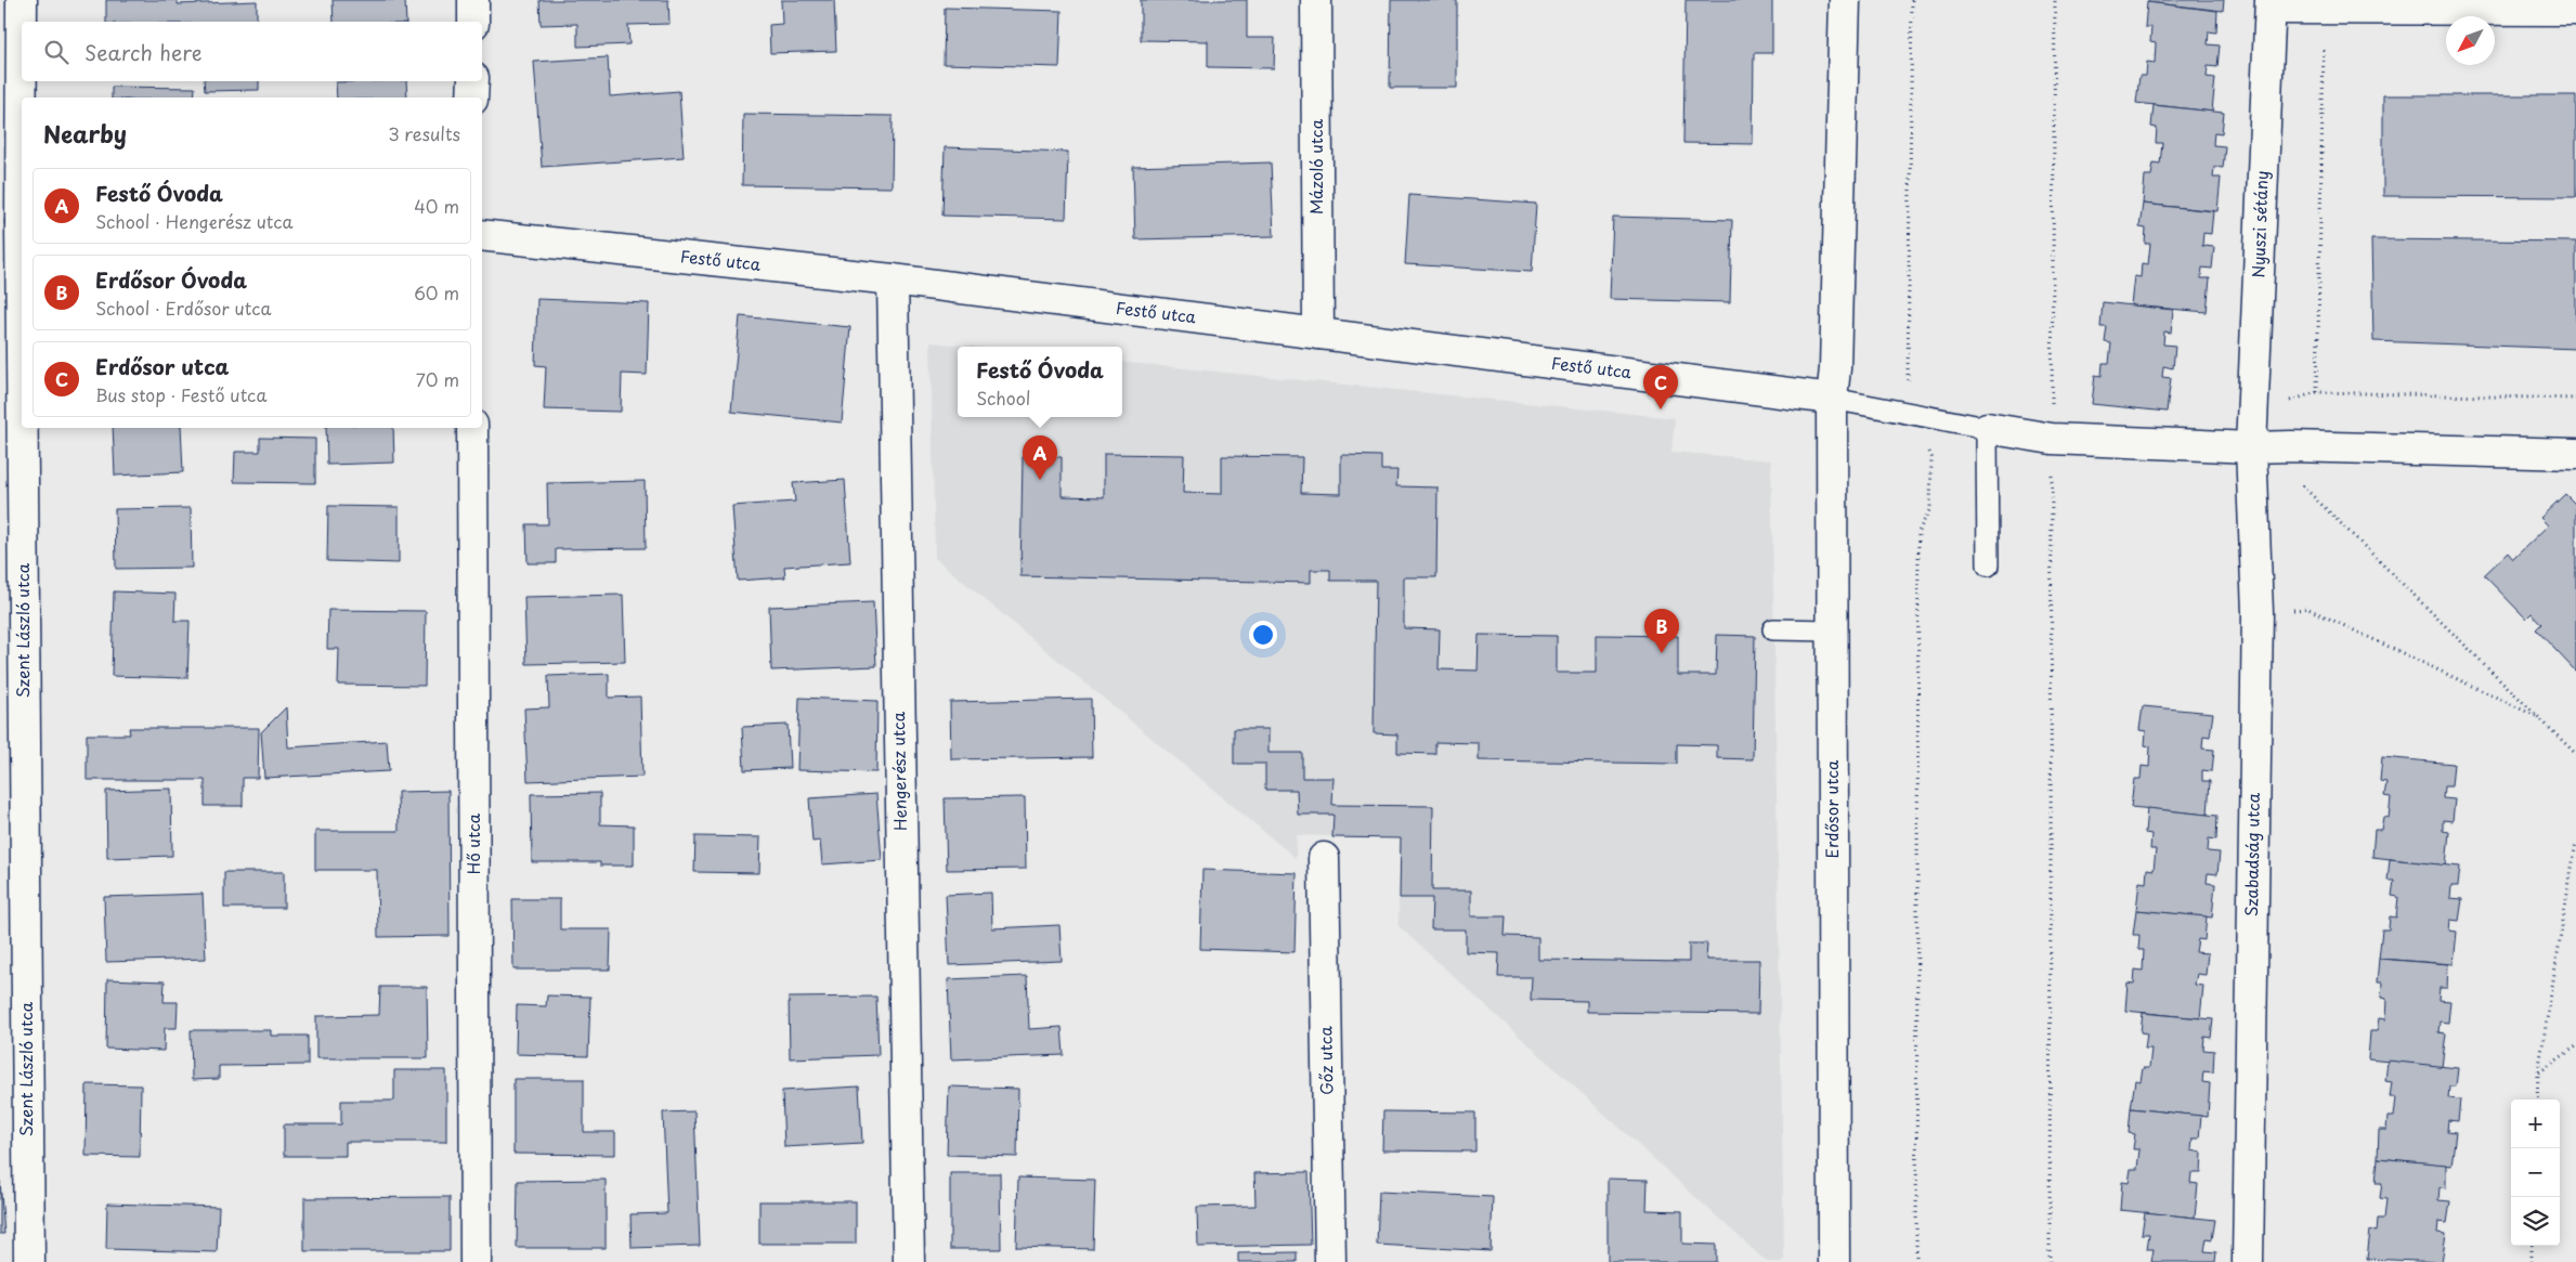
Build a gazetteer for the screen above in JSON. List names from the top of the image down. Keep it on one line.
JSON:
{"streets":{"street":["Mázoló utca","Nyuszi sétány","Festő utca","Szent László utca","Hengerész utca","Erdősor utca","Hő utca","Szabadság utca","Gőz utca"]},"crossings":[["Mázoló utca","Festő utca"],["Nyuszi sétány","Szabadság utca"],["Festő utca","Hengerész utca"],["Festő utca","Erdősor utca"]],"north":"bottom left","page":{"search":"Search here","heading":["Nearby","3 results"],"list":[{"mark":"A","name":"Festő Óvoda","note":"School · Hengerész utca","value":"40 m"},{"mark":"B","name":"Erdősor Óvoda","note":"School · Erdősor utca","value":"60 m"},{"mark":"C","name":"Erdősor utca","note":"Bus stop · Festő utca","value":"70 m"}],"popup":["Festő Óvoda","School"],"pins":["C","A","B"],"map_buttons":["+","−"]}}
